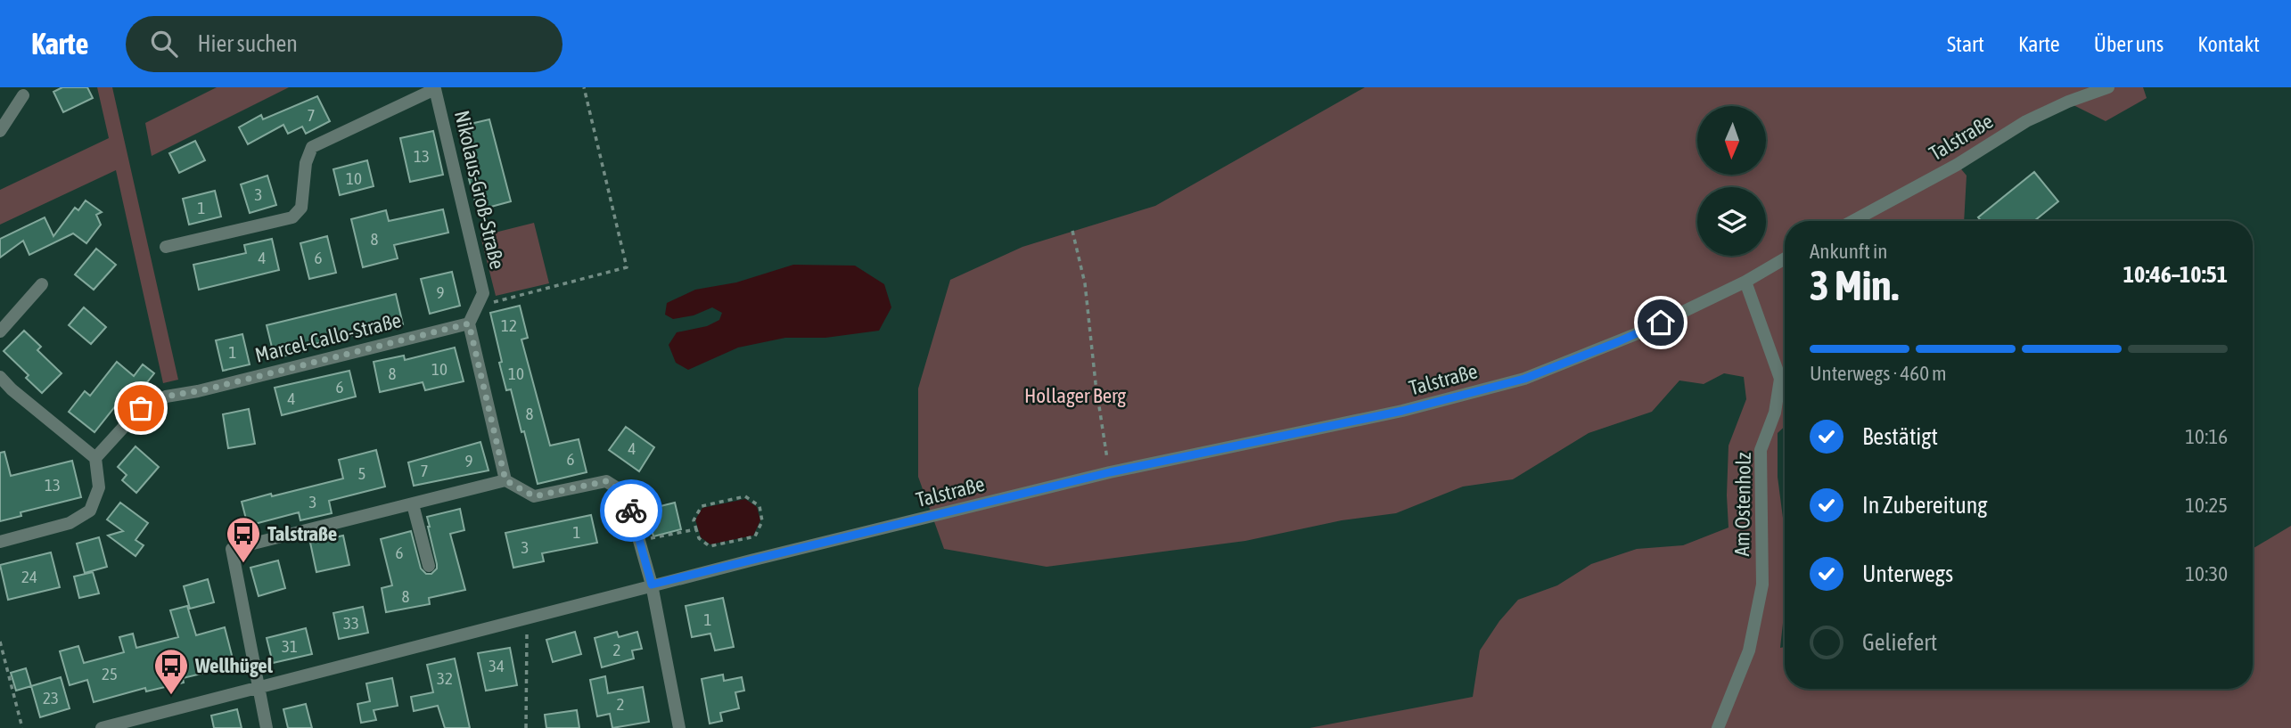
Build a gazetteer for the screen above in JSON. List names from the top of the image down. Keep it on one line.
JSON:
{"streets":{"street":["Talstraße","Nikolaus-Groß-Straße","Marcel-Callo-Straße","Am Ostenholz"]},"crossings":[["Talstraße","Am Ostenholz"],["Nikolaus-Groß-Straße","Marcel-Callo-Straße"]],"parks":["Hollager Berg"],"places":{"bus stop":["Talstraße","Wellhügel"]},"house_numbers":["7","13","10","3","1","8","4","6","9","12","1","10","8","10","6","4","8","4","6","9","7","5","13","3","1","3","6","24","8","1","33","31","2","34","25","32","23","2"],"north":"bottom","page":{"header":"Karte","search":"Hier suchen","nav":["Start","Karte","Über uns","Kontakt"],"heading":["3 Min.","Ankunft in","10:46–10:51"],"bar":"Unterwegs · 460 m","list":[["Bestätigt","10:16"],["In Zubereitung","10:25"],["Unterwegs","10:30"],"Geliefert"]}}
